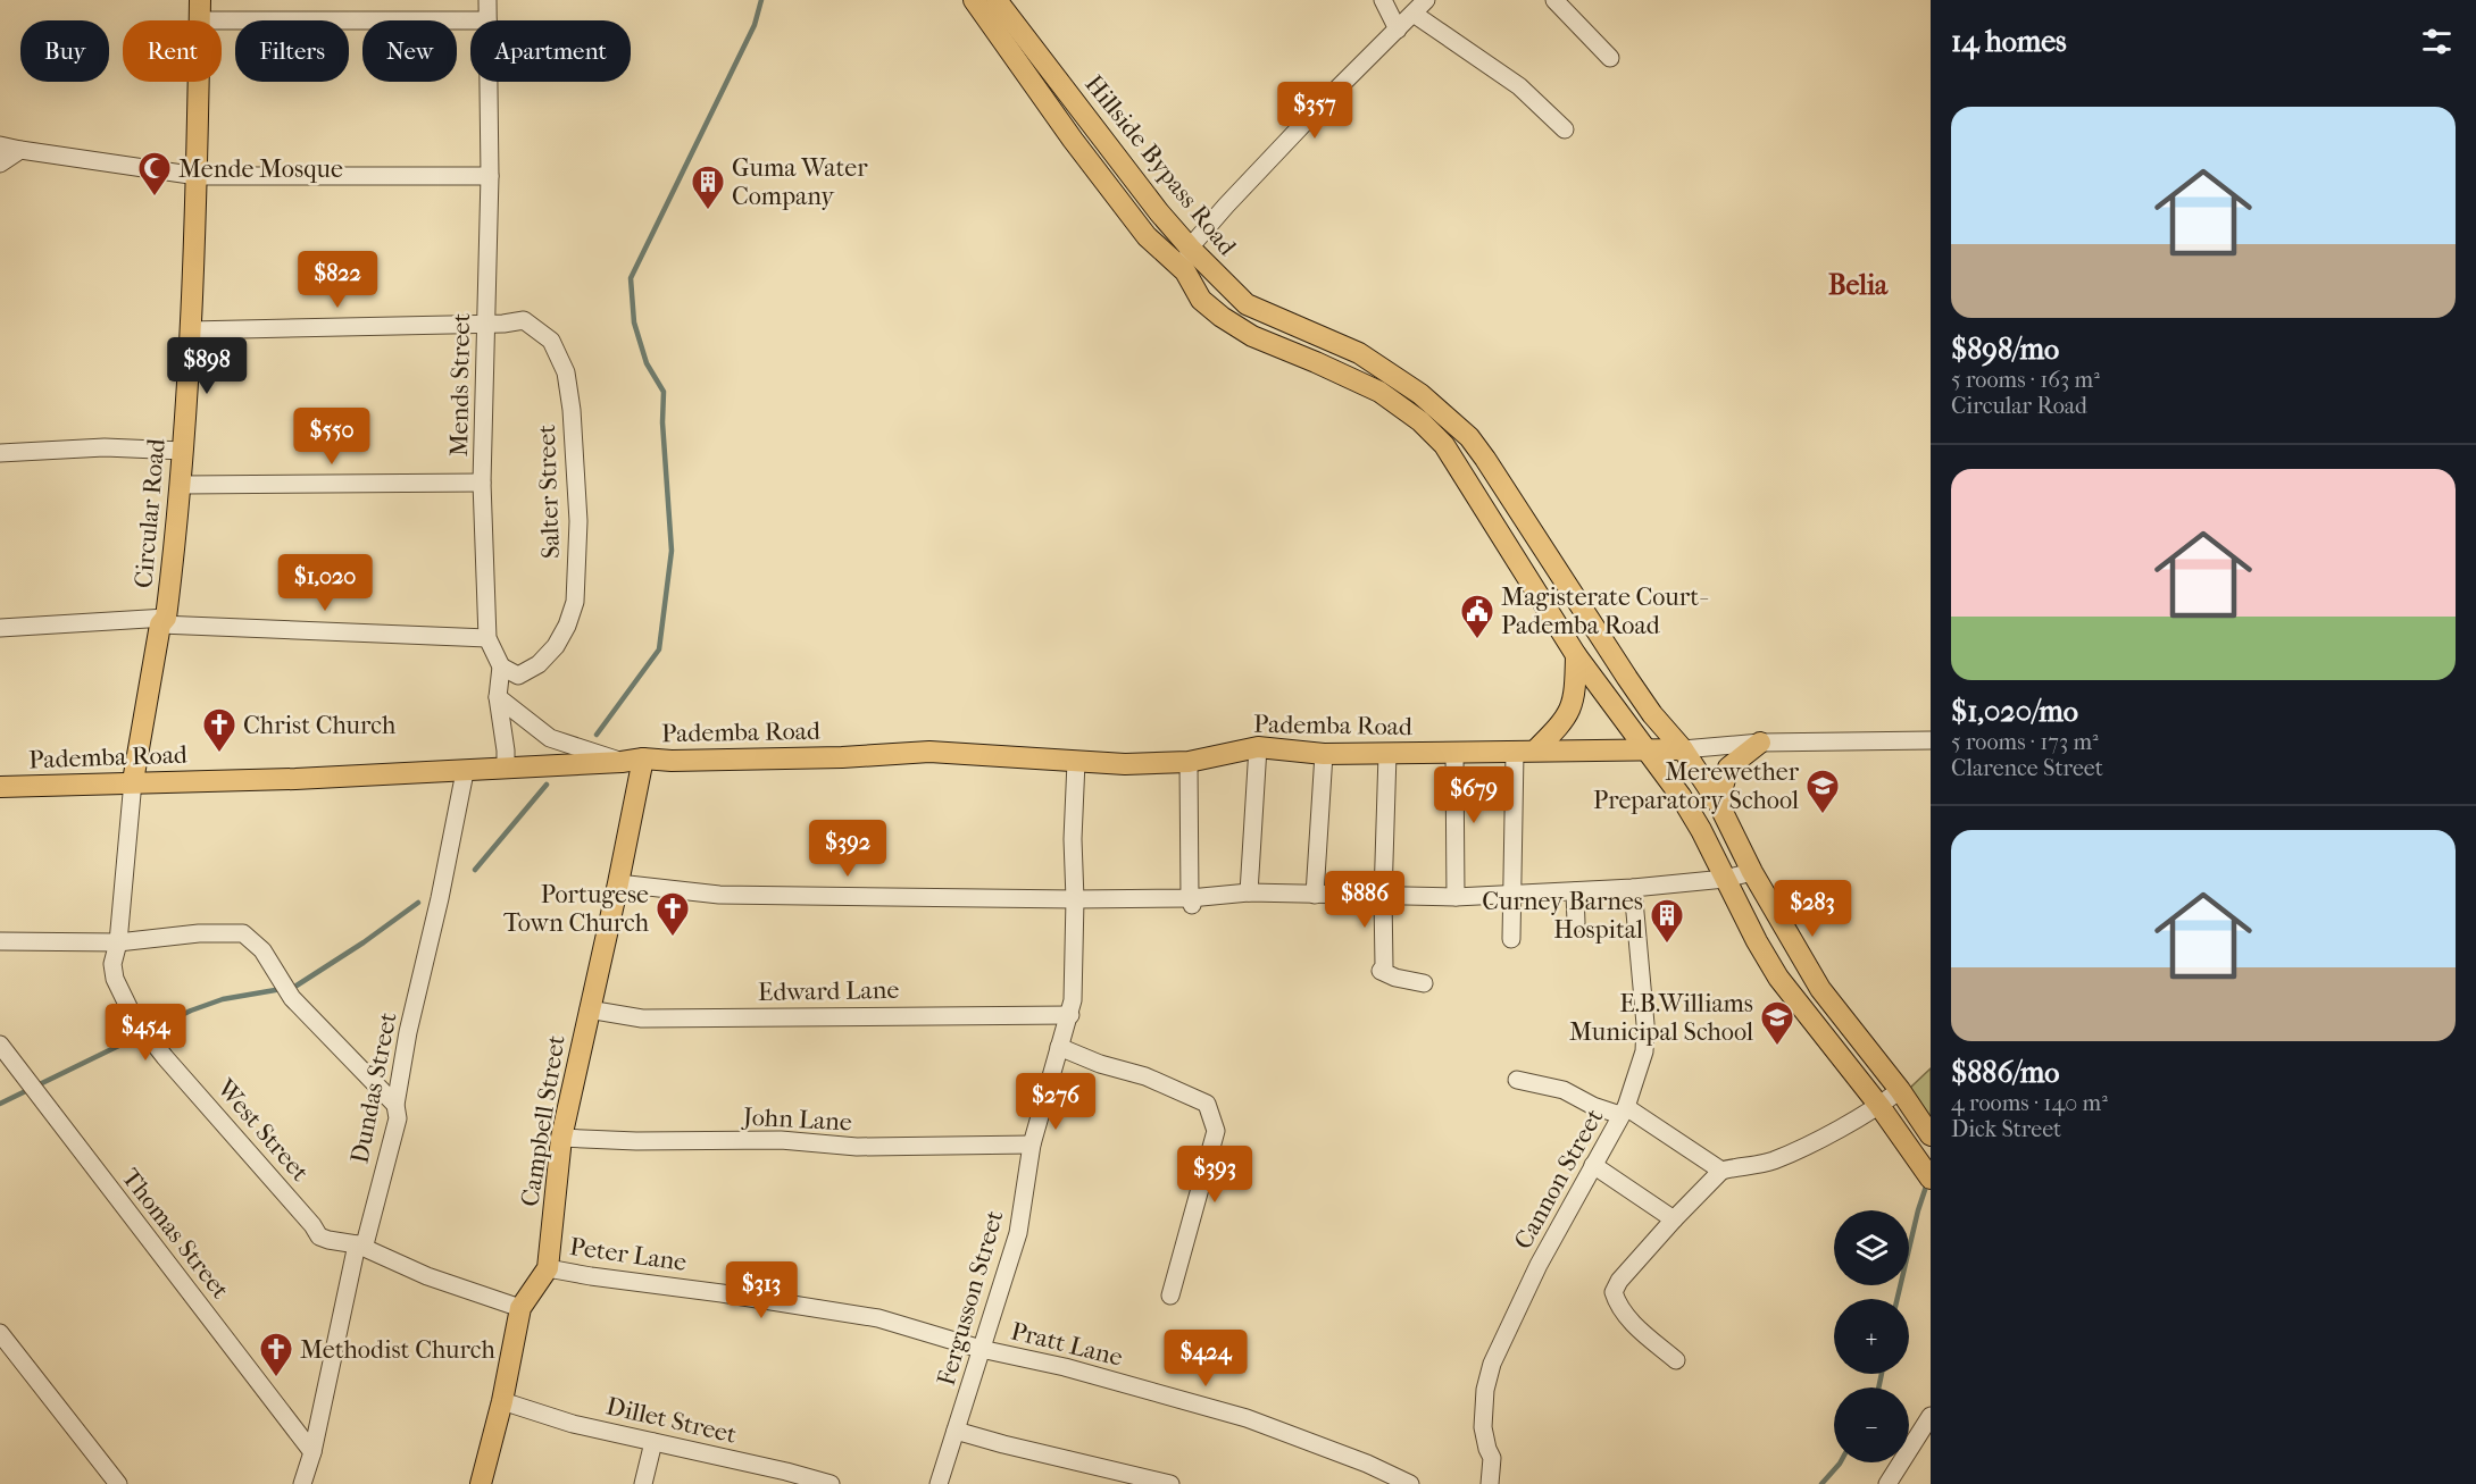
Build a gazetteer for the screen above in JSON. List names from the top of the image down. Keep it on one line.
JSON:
{"streets":{"main road":["Hillside Bypass Road","Circular Road","Pademba Road","Campbell Street"],"street":["Mends Street","Salter Street","Edward Lane","Dundas Street","John Lane","West Street","Cannon Street","Thomas Street","Peter Lane","Fergusson Street","Pratt Lane","Dillet Street"]},"crossings":[["Hillside Bypass Road","Pademba Road"],["Mends Street","Salter Street"],["Circular Road","Pademba Road"],["Circular Road","West Street"],["Pademba Road","Dundas Street"],["Pademba Road","Campbell Street"],["Pademba Road","West Street"],["Pademba Road","Fergusson Street"],["Edward Lane","Campbell Street"],["Edward Lane","Fergusson Street"],["Dundas Street","West Street"],["Dundas Street","Thomas Street"],["John Lane","Campbell Street"],["John Lane","Fergusson Street"],["Campbell Street","West Street"],["Campbell Street","Peter Lane"],["Campbell Street","Dillet Street"],["Peter Lane","Fergusson Street"],["Peter Lane","Pratt Lane"],["Fergusson Street","Pratt Lane"]],"districts":["Belia"],"places":{"mosque":["Mende Mosque"],"building":["Guma Water Company","Curney Barnes Hospital"],"public building":["Magisterate Court- Pademba Road"],"church":["Christ Church","Portugese Town Church","Methodist Church"],"school or university":["Merewether Preparatory School","E.B.Williams Municipal School"]},"page":{"heading":"14 homes","chip":["Buy","Rent","Filters","New","Apartment"],"price":["$357","$822","$898","$550","$1,020","$679","$392","$886","$283","$454","$276","$393","$313","$424"],"list":[{"name":"$898/mo","note":"5 rooms · 163 m² · Circular Road"},{"name":"$1,020/mo","note":"5 rooms · 173 m² · Clarence Street"},{"name":"$886/mo","note":"4 rooms · 140 m² · Dick Street"}],"map_buttons":["+","−"]}}
